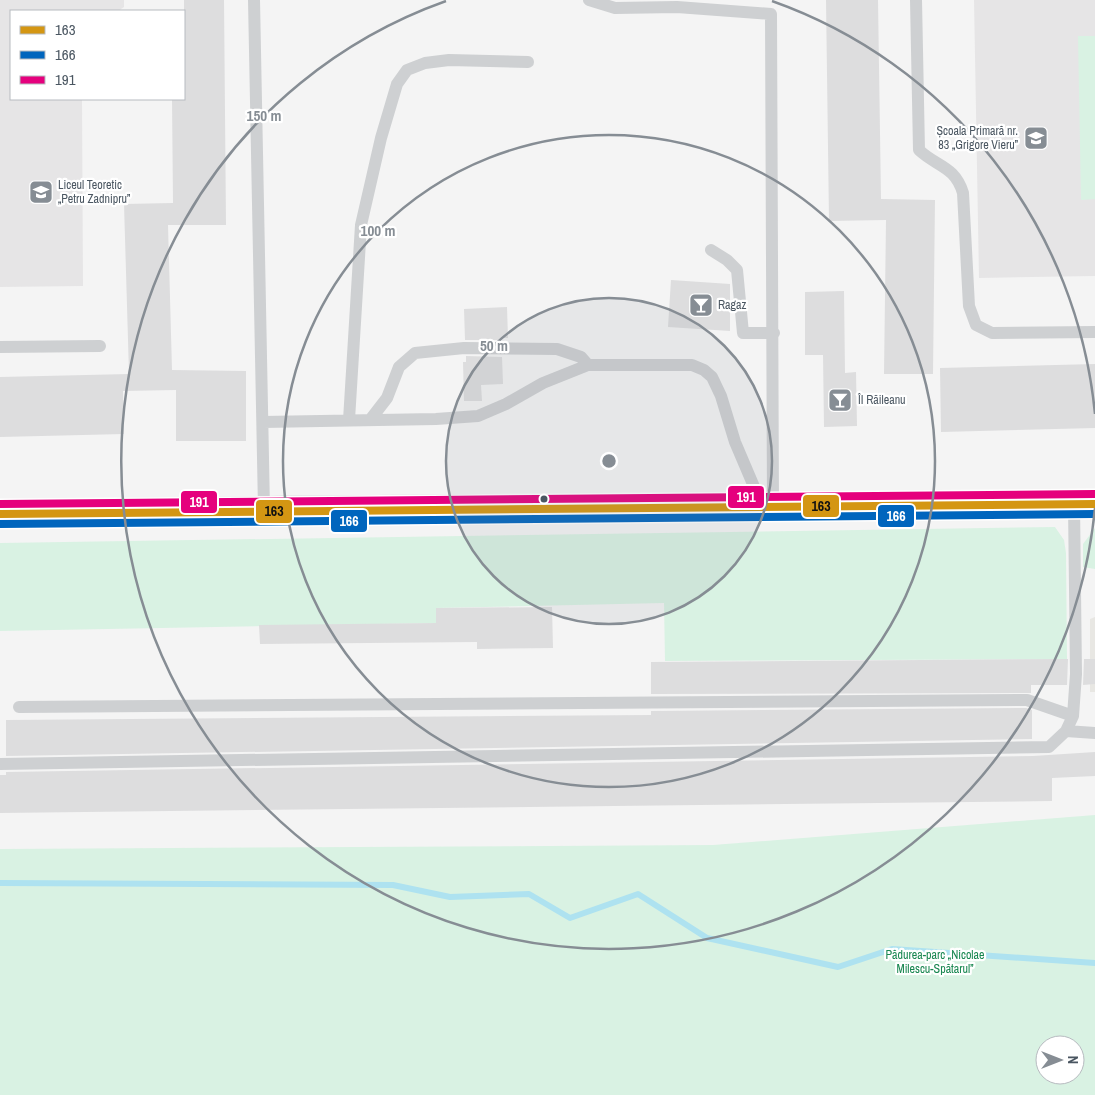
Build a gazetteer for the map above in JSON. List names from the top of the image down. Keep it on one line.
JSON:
{"parks":["Pădurea-parc „Nicolae Milescu-Spătarul”"],"places":{"school or university":["Școala Primară nr. 83 „Grigore Vieru”","Liceul Teoretic „Petru Zadnipru”"],"bar":["Ragaz","ÎI Răileanu"]},"lines":["transit line 191","transit line 163","transit line 166"],"legend":["163","166","191"],"north":"right","rings":["150 m","100 m","50 m"]}
